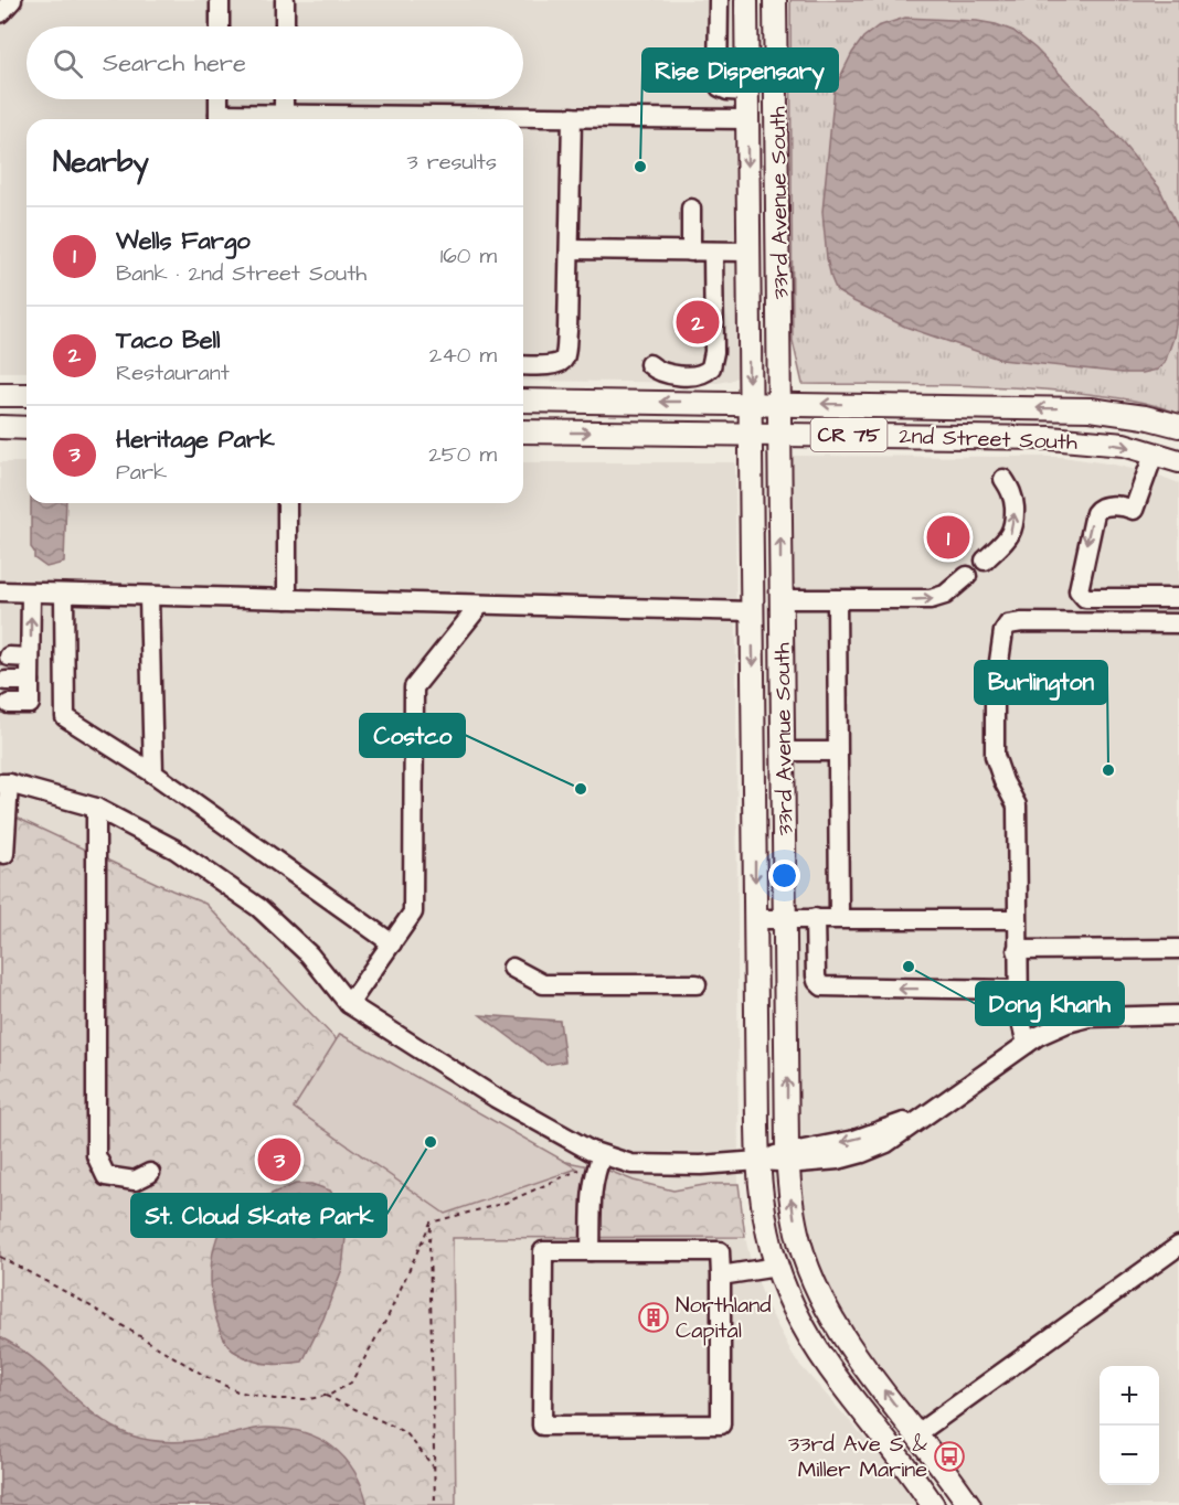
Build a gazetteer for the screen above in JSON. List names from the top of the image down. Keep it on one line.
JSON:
{"streets":{"main road":["33rd Avenue South","CR 75","2nd Street South"]},"crossings":[["33rd Avenue South","2nd Street South"]],"places":{"other":["Rise Dispensary","Burlington","Costco","Dong Khanh","St. Cloud Skate Park"],"building":["Northland Capital"],"bus stop":["33rd Ave S & Miller Marine"]},"page":{"search":"Search here","heading":["Nearby","3 results"],"list":[{"mark":"1","name":"Wells Fargo","note":"Bank · 2nd Street South","value":"160 m"},{"mark":"2","name":"Taco Bell","note":"Restaurant","value":"240 m"},{"mark":"3","name":"Heritage Park","note":"Park","value":"250 m"}],"pins":["2","1","3"],"map_buttons":["+","−"]}}
